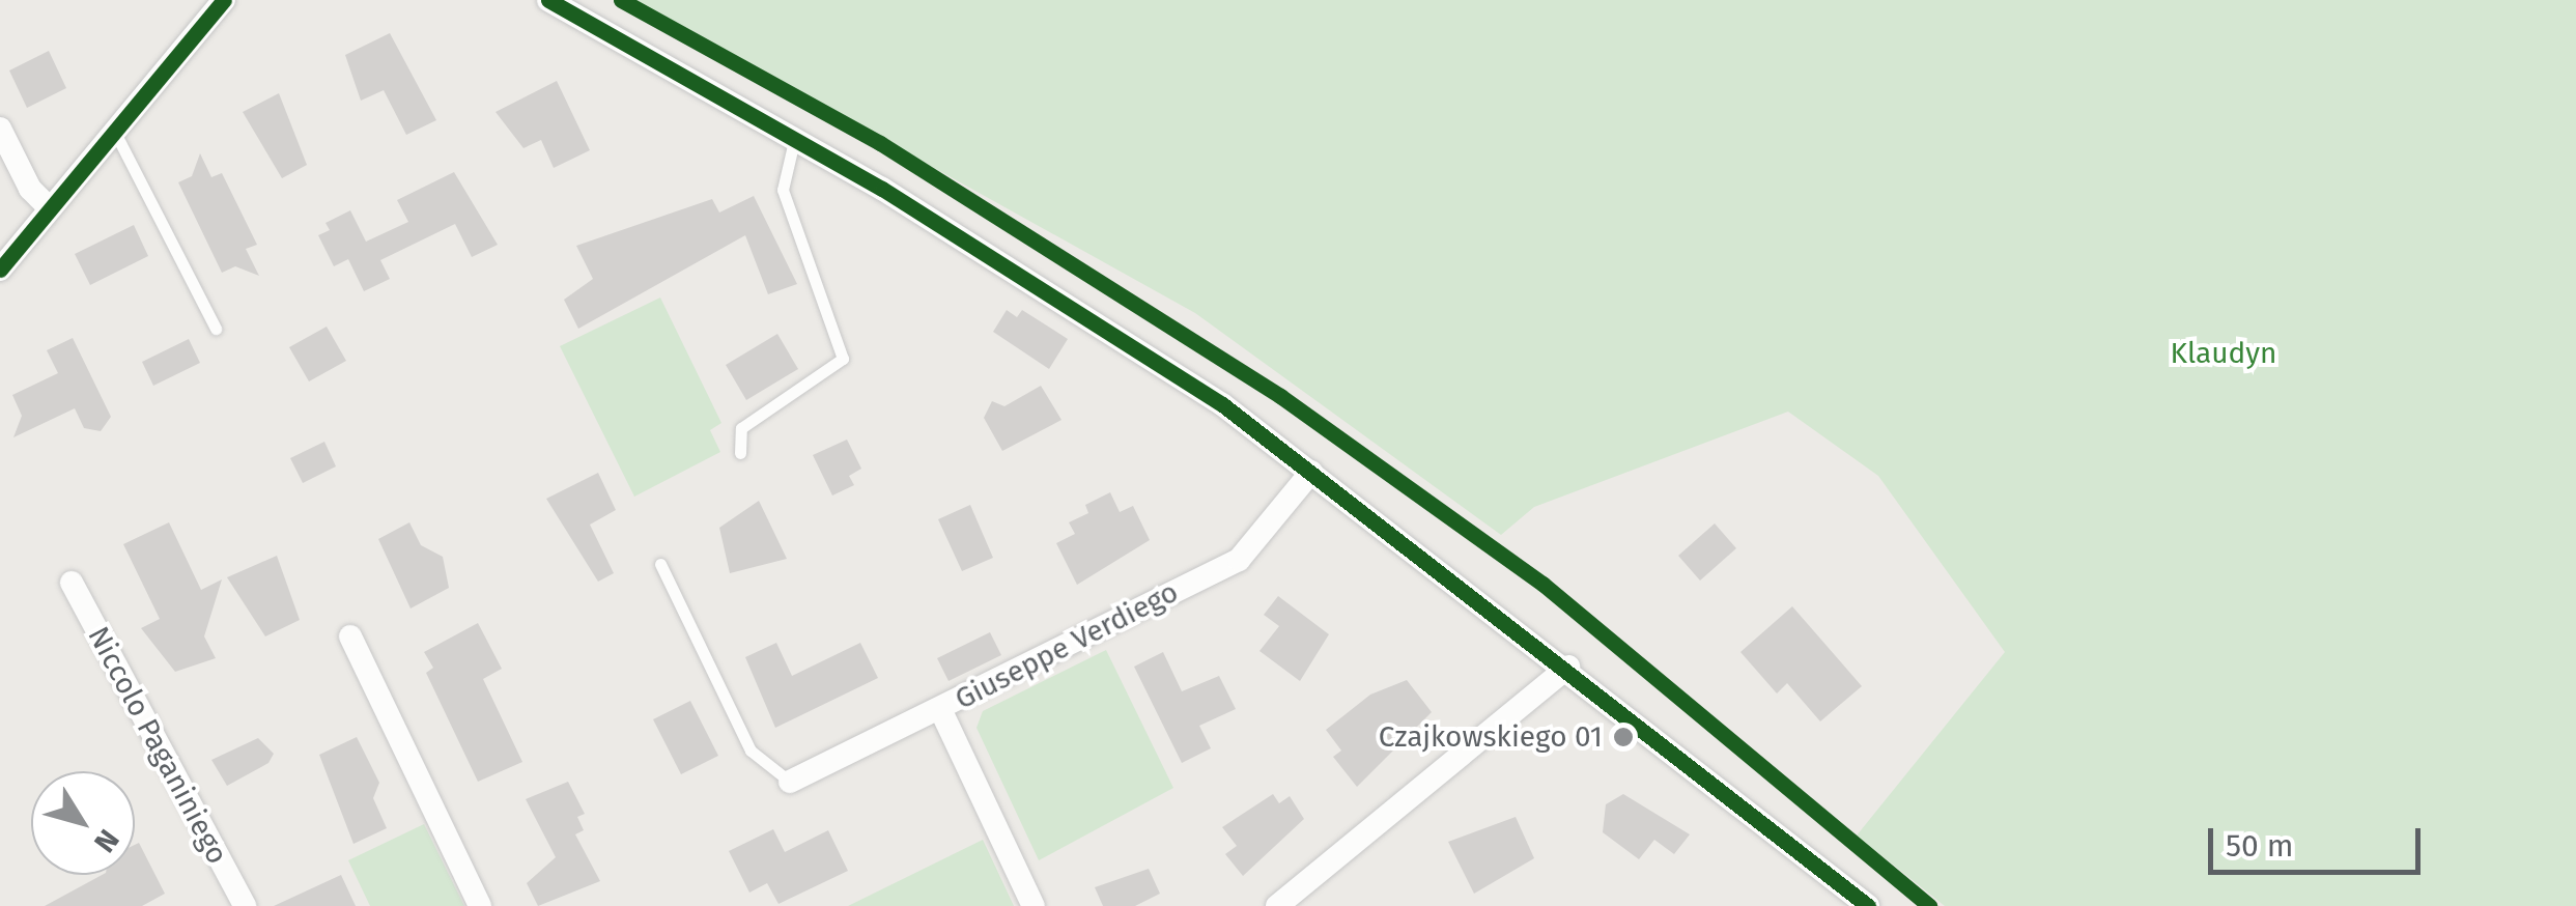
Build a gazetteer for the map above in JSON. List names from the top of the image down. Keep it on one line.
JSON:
{"streets":{"street":["Giuseppe Verdiego","Niccolo Paganiniego"]},"parks":["Klaudyn"],"places":["Czajkowskiego 01"],"scale_bar":"50 m","north":"bottom right"}
